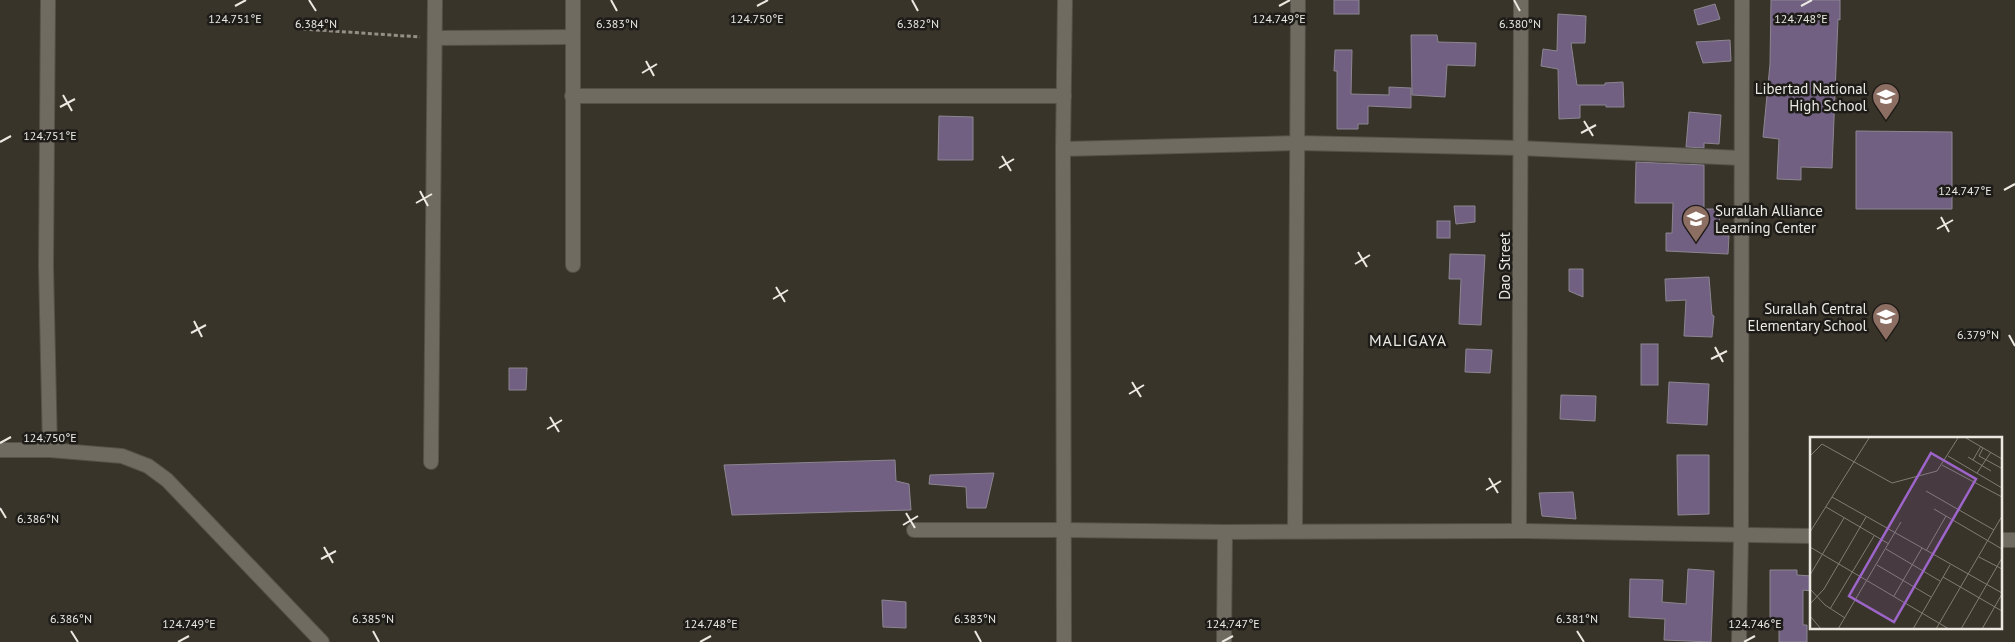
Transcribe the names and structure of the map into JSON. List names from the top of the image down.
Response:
{
  "streets": {
    "street": ["Dao Street"]
  },
  "districts": ["MALIGAYA"],
  "places": {
    "school or university": ["Libertad National High School", "Surallah Alliance Learning Center", "Surallah Central Elementary School"]
  },
  "coordinates": [
    "124.750°E",
    "124.748°E",
    "124.751°E",
    "124.749°E",
    "6.384°N",
    "6.383°N",
    "6.382°N",
    "6.380°N",
    "124.747°E",
    "6.379°N",
    "6.386°N",
    "6.385°N",
    "6.381°N",
    "124.746°E"
  ]
}
